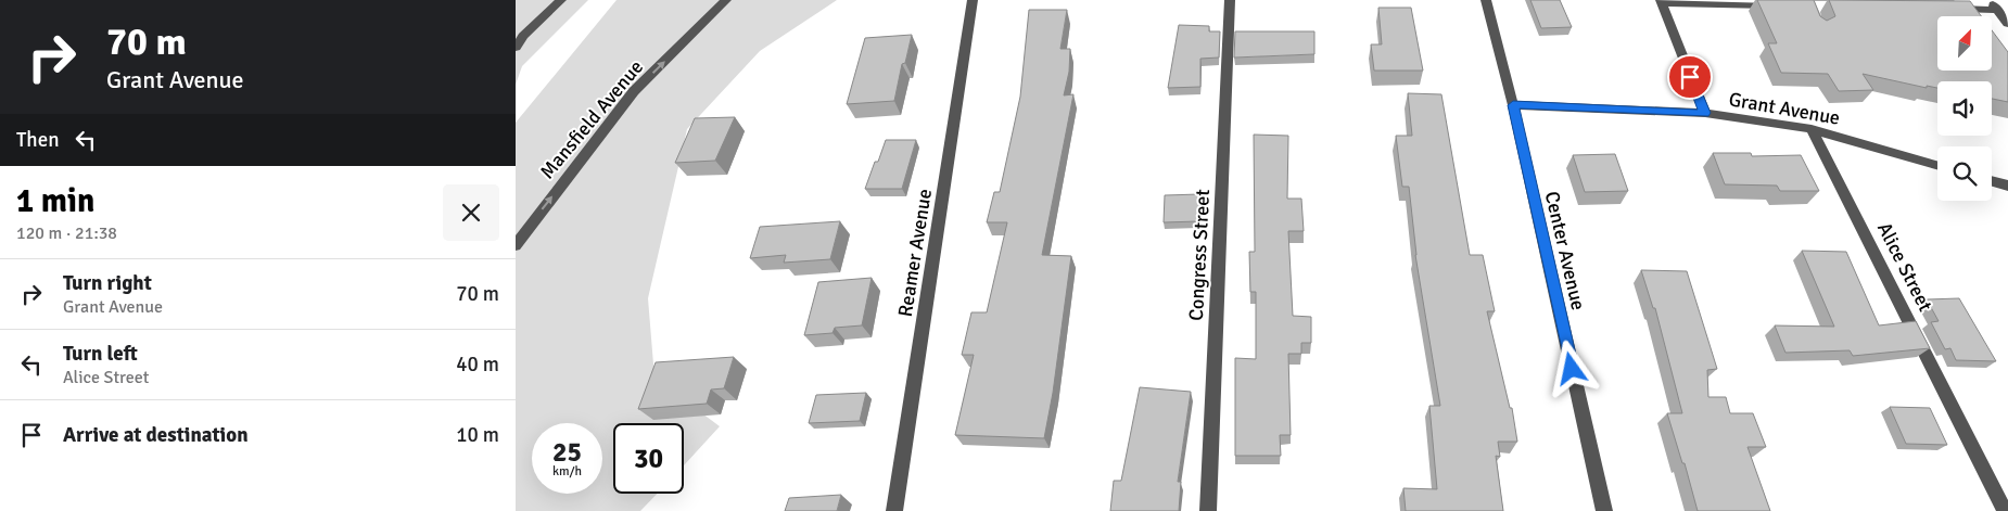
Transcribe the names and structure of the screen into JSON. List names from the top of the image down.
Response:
{
  "streets": {
    "street": [
      "Grant Avenue",
      "Mansfield Avenue",
      "Center Avenue",
      "Reamer Avenue",
      "Congress Street",
      "Alice Street"
    ]
  },
  "crossings": [
    ["Grant Avenue", "Center Avenue"],
    ["Grant Avenue", "Alice Street"]
  ],
  "one_way": ["Mansfield Avenue"],
  "north": "top right",
  "page": {
    "turn": ["70 m", "Grant Avenue"],
    "then": "Then",
    "heading": ["1 min", "120 m · 21:38"],
    "list": [
      {
        "name": "Turn right",
        "note": "Grant Avenue",
        "value": "70 m"
      },
      {
        "name": "Turn left",
        "note": "Alice Street",
        "value": "40 m"
      },
      {
        "name": "Arrive at destination",
        "value": "10 m"
      }
    ],
    "speed": "25 km/h",
    "limit": "30"
  }
}
